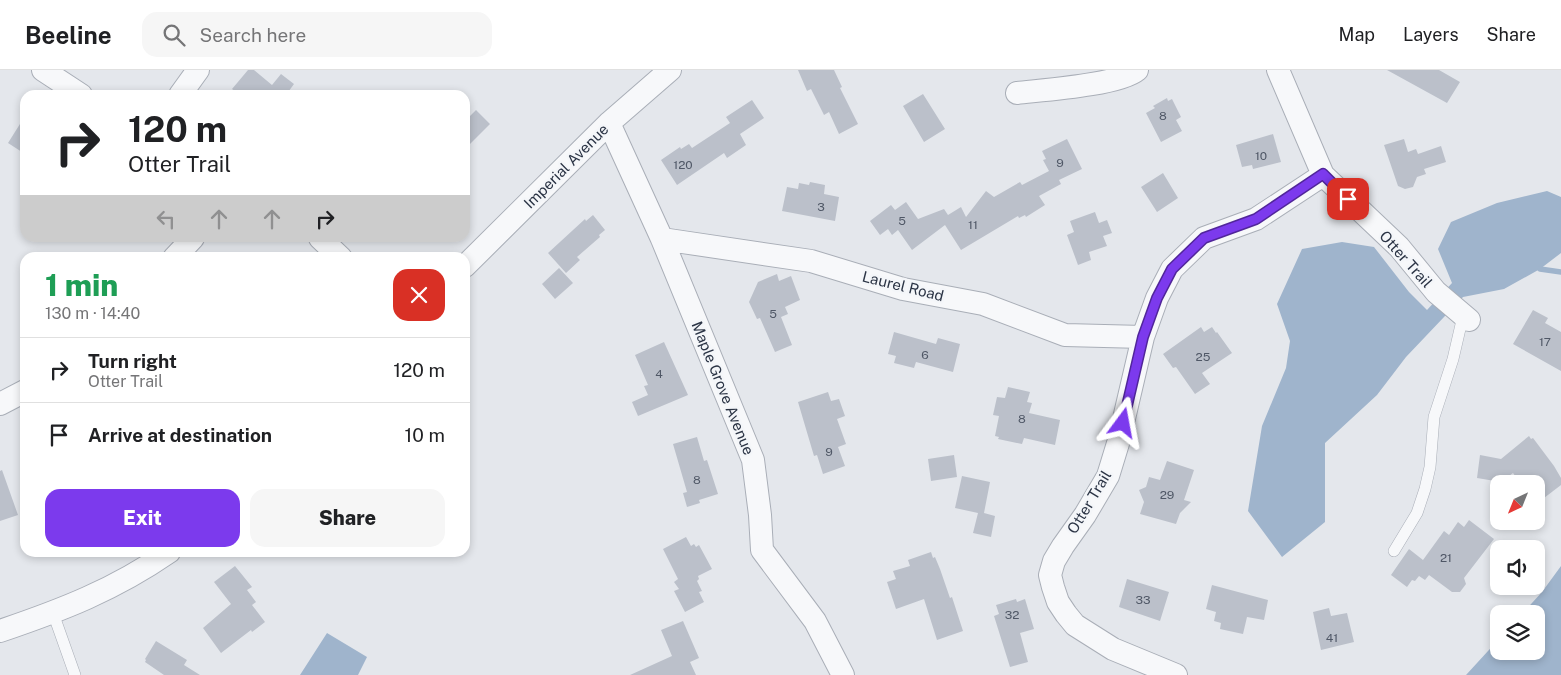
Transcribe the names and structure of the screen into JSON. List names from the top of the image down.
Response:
{
  "streets": {
    "street": [
      "Imperial Avenue",
      "Otter Trail",
      "Laurel Road",
      "Maple Grove Avenue"
    ]
  },
  "crossings": [
    ["Imperial Avenue", "Maple Grove Avenue"],
    ["Otter Trail", "Laurel Road"],
    ["Laurel Road", "Maple Grove Avenue"]
  ],
  "house_numbers": [
    "8",
    "10",
    "9",
    "120",
    "3",
    "5",
    "11",
    "5",
    "17",
    "6",
    "25",
    "4",
    "8",
    "9",
    "8",
    "29",
    "21",
    "33",
    "32",
    "41"
  ],
  "north": "bottom left",
  "page": {
    "header": "Beeline",
    "search": "Search here",
    "nav": ["Map", "Layers", "Share"],
    "turn": ["120 m", "Otter Trail"],
    "heading": ["1 min", "130 m · 14:40"],
    "list": [
      {
        "name": "Turn right",
        "note": "Otter Trail",
        "value": "120 m"
      },
      {
        "name": "Arrive at destination",
        "value": "10 m"
      }
    ],
    "buttons": ["Exit", "Share"]
  }
}
